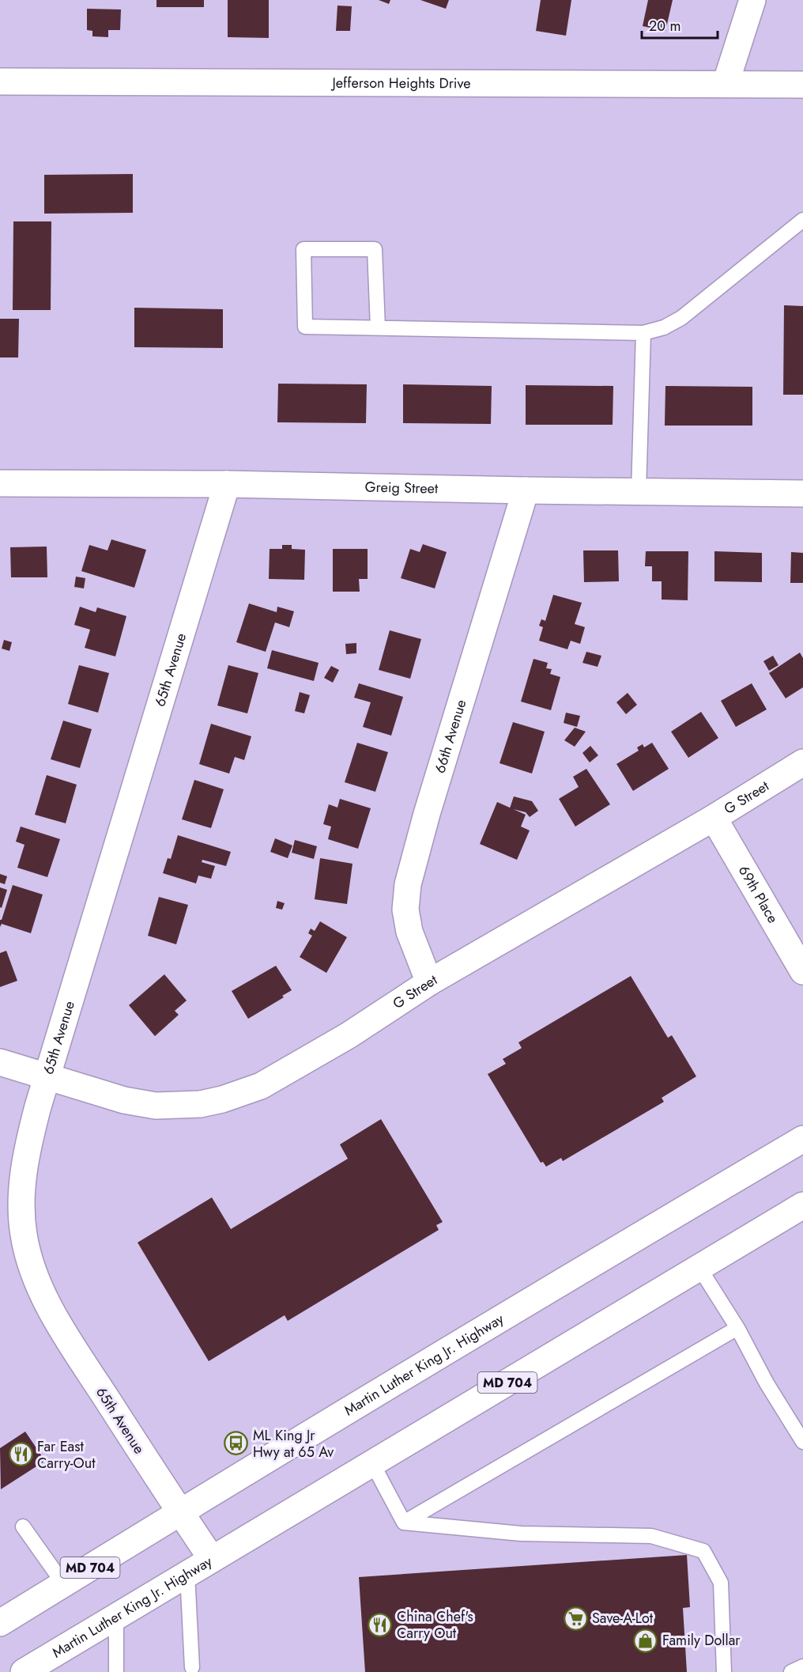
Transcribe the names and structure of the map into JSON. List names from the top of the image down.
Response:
{
  "streets": {
    "street": [
      "Jefferson Heights Drive",
      "Greig Street",
      "65th Avenue",
      "66th Avenue",
      "G Street",
      "69th Place",
      "Martin Luther King Jr. Highway",
      "MD 704"
    ]
  },
  "crossings": [
    ["Greig Street", "65th Avenue"],
    ["Greig Street", "66th Avenue"],
    ["65th Avenue", "G Street"],
    ["65th Avenue", "Martin Luther King Jr. Highway"],
    ["66th Avenue", "G Street"],
    ["G Street", "69th Place"]
  ],
  "places": {
    "bus stop": ["ML King Jr Hwy at 65 Av"],
    "restaurant": ["Far East Carry-Out", "China Chef's Carry Out"],
    "supermarket": ["Save-A-Lot"],
    "shop": ["Family Dollar"]
  },
  "scale_bar": "20 m"
}
